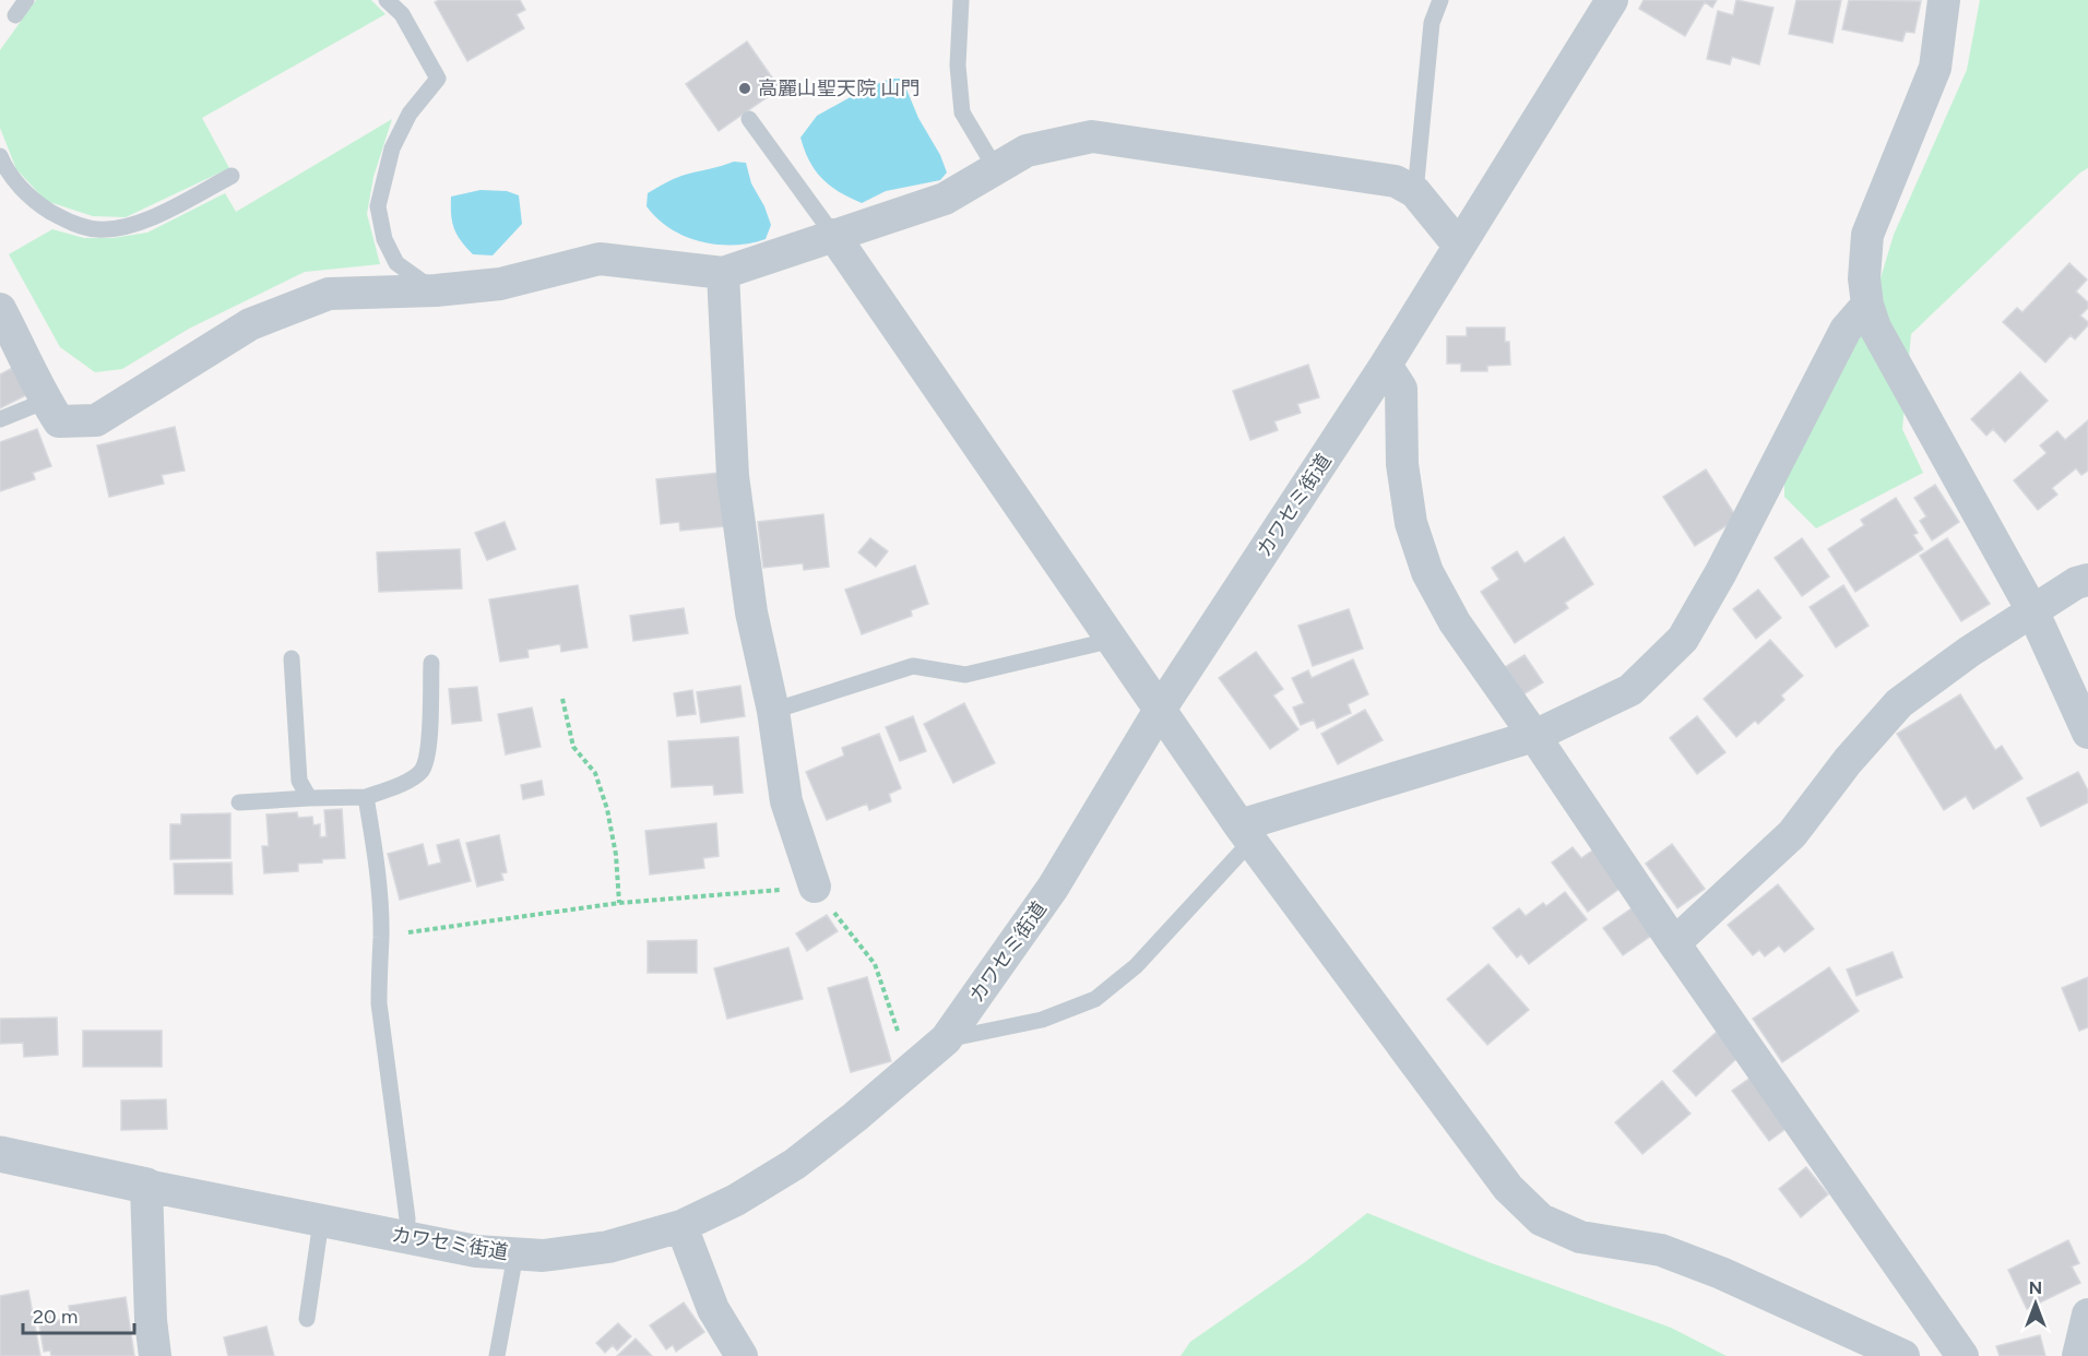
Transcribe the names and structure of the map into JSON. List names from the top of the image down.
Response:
{
  "streets": {
    "street": ["カワセミ街道"]
  },
  "places": ["高麗山聖天院 山門"],
  "scale_bar": "20 m",
  "north": "top"
}
